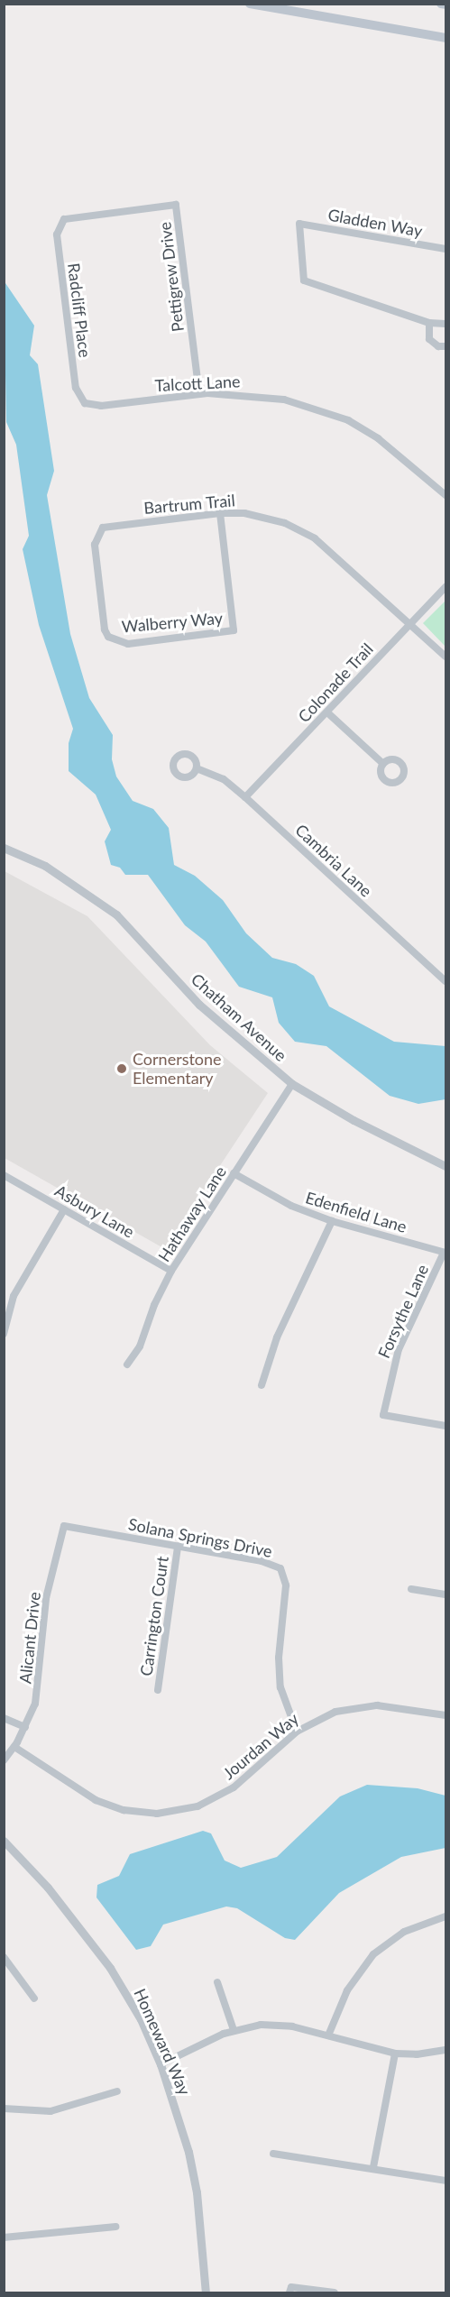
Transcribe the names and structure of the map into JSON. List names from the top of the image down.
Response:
{
  "streets": {
    "street": [
      "Gladden Way",
      "Pettigrew Drive",
      "Radcliff Place",
      "Talcott Lane",
      "Bartrum Trail",
      "Walberry Way",
      "Colonade Trail",
      "Cambria Lane",
      "Chatham Avenue",
      "Asbury Lane",
      "Edenfield Lane",
      "Hathaway Lane",
      "Forsythe Lane",
      "Solana Springs Drive",
      "Carrington Court",
      "Alicant Drive",
      "Jourdan Way",
      "Homeward Way"
    ]
  },
  "crossings": [
    ["Pettigrew Drive", "Radcliff Place"],
    ["Pettigrew Drive", "Talcott Lane"],
    ["Radcliff Place", "Talcott Lane"],
    ["Bartrum Trail", "Walberry Way"],
    ["Bartrum Trail", "Colonade Trail"],
    ["Colonade Trail", "Cambria Lane"],
    ["Chatham Avenue", "Hathaway Lane"],
    ["Asbury Lane", "Hathaway Lane"],
    ["Edenfield Lane", "Hathaway Lane"],
    ["Edenfield Lane", "Forsythe Lane"],
    ["Solana Springs Drive", "Carrington Court"],
    ["Solana Springs Drive", "Alicant Drive"],
    ["Solana Springs Drive", "Jourdan Way"],
    ["Alicant Drive", "Jourdan Way"]
  ],
  "places": ["Cornerstone Elementary"]
}
